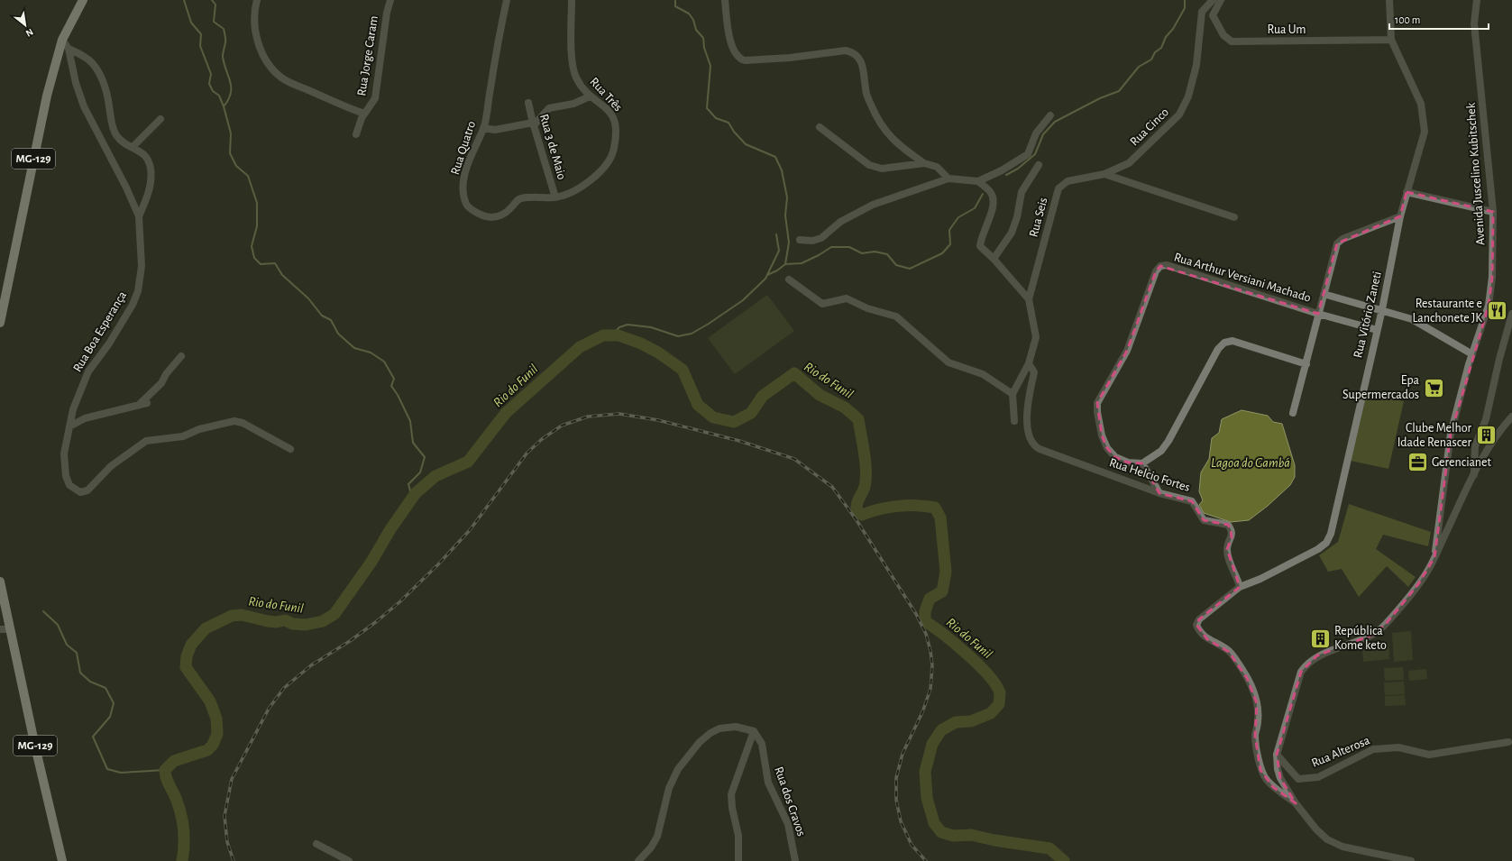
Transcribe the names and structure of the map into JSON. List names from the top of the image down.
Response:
{
  "streets": {
    "main road": ["MG-129"],
    "street": [
      "Rua Um",
      "Rua Jorge Caram",
      "Rua Três",
      "Rua Cinco",
      "Rua 3 de Maio",
      "Rua Quatro",
      "Avenida Juscelino Kubitschek",
      "Rua Seis",
      "Rua Arthur Versiani Machado",
      "Rua Vitório Zaneti",
      "Rua Boa Esperança",
      "Rua Helcio Fortes",
      "Rua Alterosa",
      "Rua dos Cravos"
    ]
  },
  "crossings": [
    ["Rua Um", "Rua Vitório Zaneti"],
    ["Rua Três", "Rua 3 de Maio"],
    ["Rua Três", "Rua Quatro"],
    ["Rua Cinco", "Rua Seis"],
    ["Rua 3 de Maio", "Rua Quatro"],
    ["MG-129", "Rua Boa Esperança"],
    ["Rua Arthur Versiani Machado", "Rua Vitório Zaneti"],
    ["Rua Vitório Zaneti", "Rua Helcio Fortes"]
  ],
  "water": ["Rio do Funil", "Lagoa do Gambá"],
  "places": {
    "restaurant": ["Restaurante e Lanchonete JK"],
    "supermarket": ["Epa Supermercados"],
    "building": ["Clube Melhor Idade Renascer", "República Kome keto"],
    "office": ["Gerencianet"]
  },
  "scale_bar": "100 m",
  "north": "bottom right"
}
